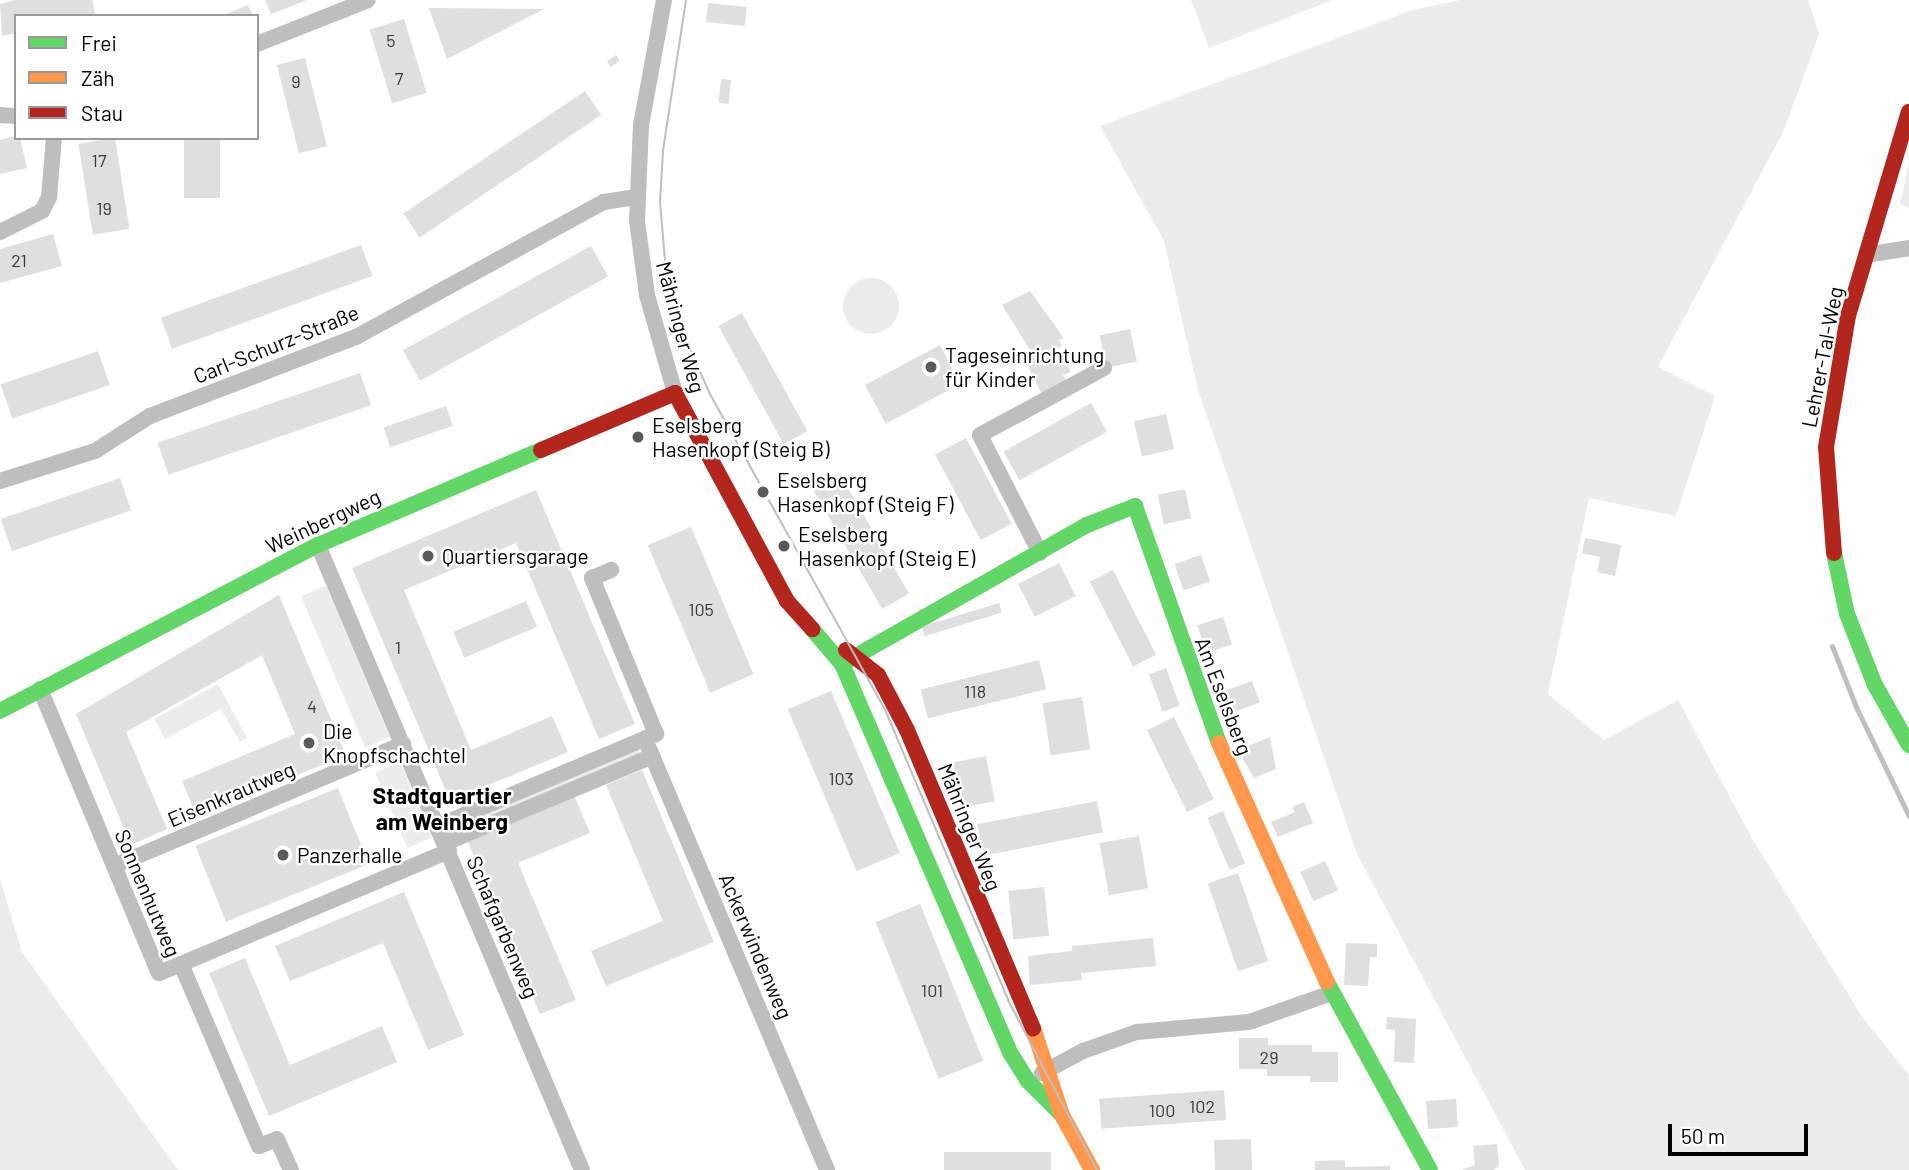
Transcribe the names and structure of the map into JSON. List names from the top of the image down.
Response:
{
  "streets": {
    "street": [
      "Mähringer Weg",
      "Carl-Schurz-Straße",
      "Lehrer-Tal-Weg",
      "Weinbergweg",
      "Am Eselsberg",
      "Eisenkrautweg",
      "Sonnenhutweg",
      "Schafgarbenweg",
      "Ackerwindenweg"
    ]
  },
  "crossings": [
    ["Mähringer Weg", "Carl-Schurz-Straße"],
    ["Mähringer Weg", "Weinbergweg"],
    ["Mähringer Weg", "Am Eselsberg"],
    ["Weinbergweg", "Sonnenhutweg"],
    ["Weinbergweg", "Schafgarbenweg"],
    ["Eisenkrautweg", "Sonnenhutweg"],
    ["Eisenkrautweg", "Schafgarbenweg"]
  ],
  "districts": ["Stadtquartier am Weinberg"],
  "places": [
    "Tageseinrichtung für Kinder",
    "Eselsberg Hasenkopf (Steig B)",
    "Eselsberg Hasenkopf (Steig F)",
    "Eselsberg Hasenkopf (Steig E)",
    "Quartiersgarage",
    "Die Knopfschachtel",
    "Panzerhalle"
  ],
  "house_numbers": [
    "5",
    "7",
    "9",
    "17",
    "19",
    "21",
    "105",
    "1",
    "118",
    "4",
    "103",
    "101",
    "29",
    "102",
    "100"
  ],
  "legend": ["Frei", "Zäh", "Stau"],
  "scale_bar": "50 m"
}
